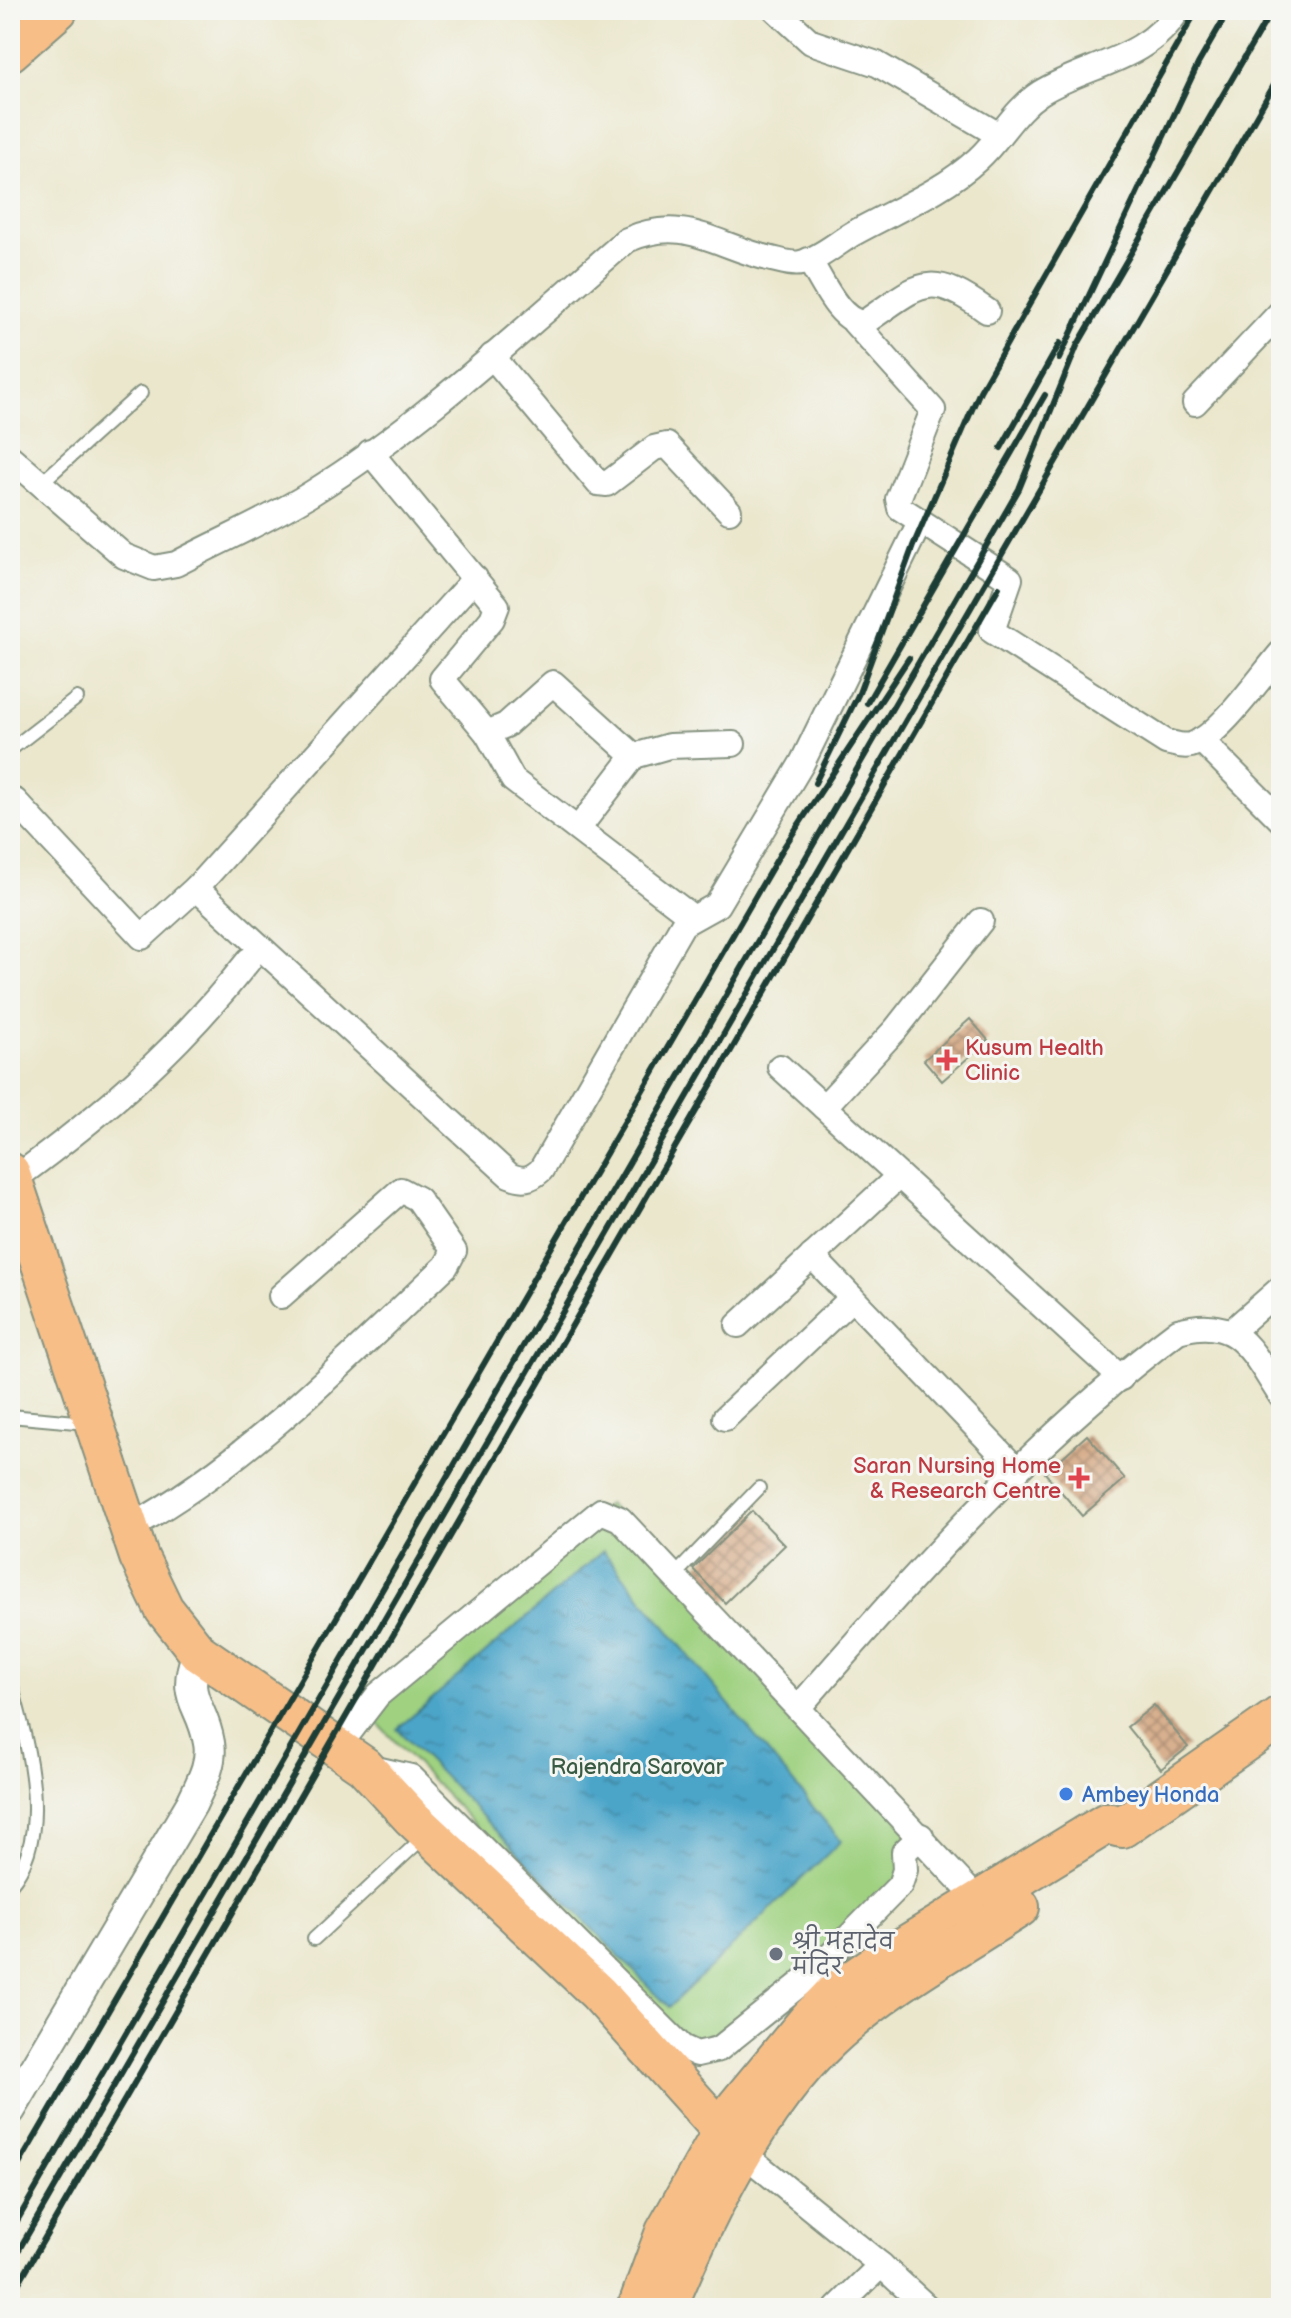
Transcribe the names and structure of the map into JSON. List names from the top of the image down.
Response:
{
  "parks": ["Rajendra Sarovar"],
  "places": {
    "health": ["Kusum Health Clinic", "Saran Nursing Home & Research Centre"],
    "other": ["Ambey Honda", "श्री महादेव मंदिर"]
  }
}
